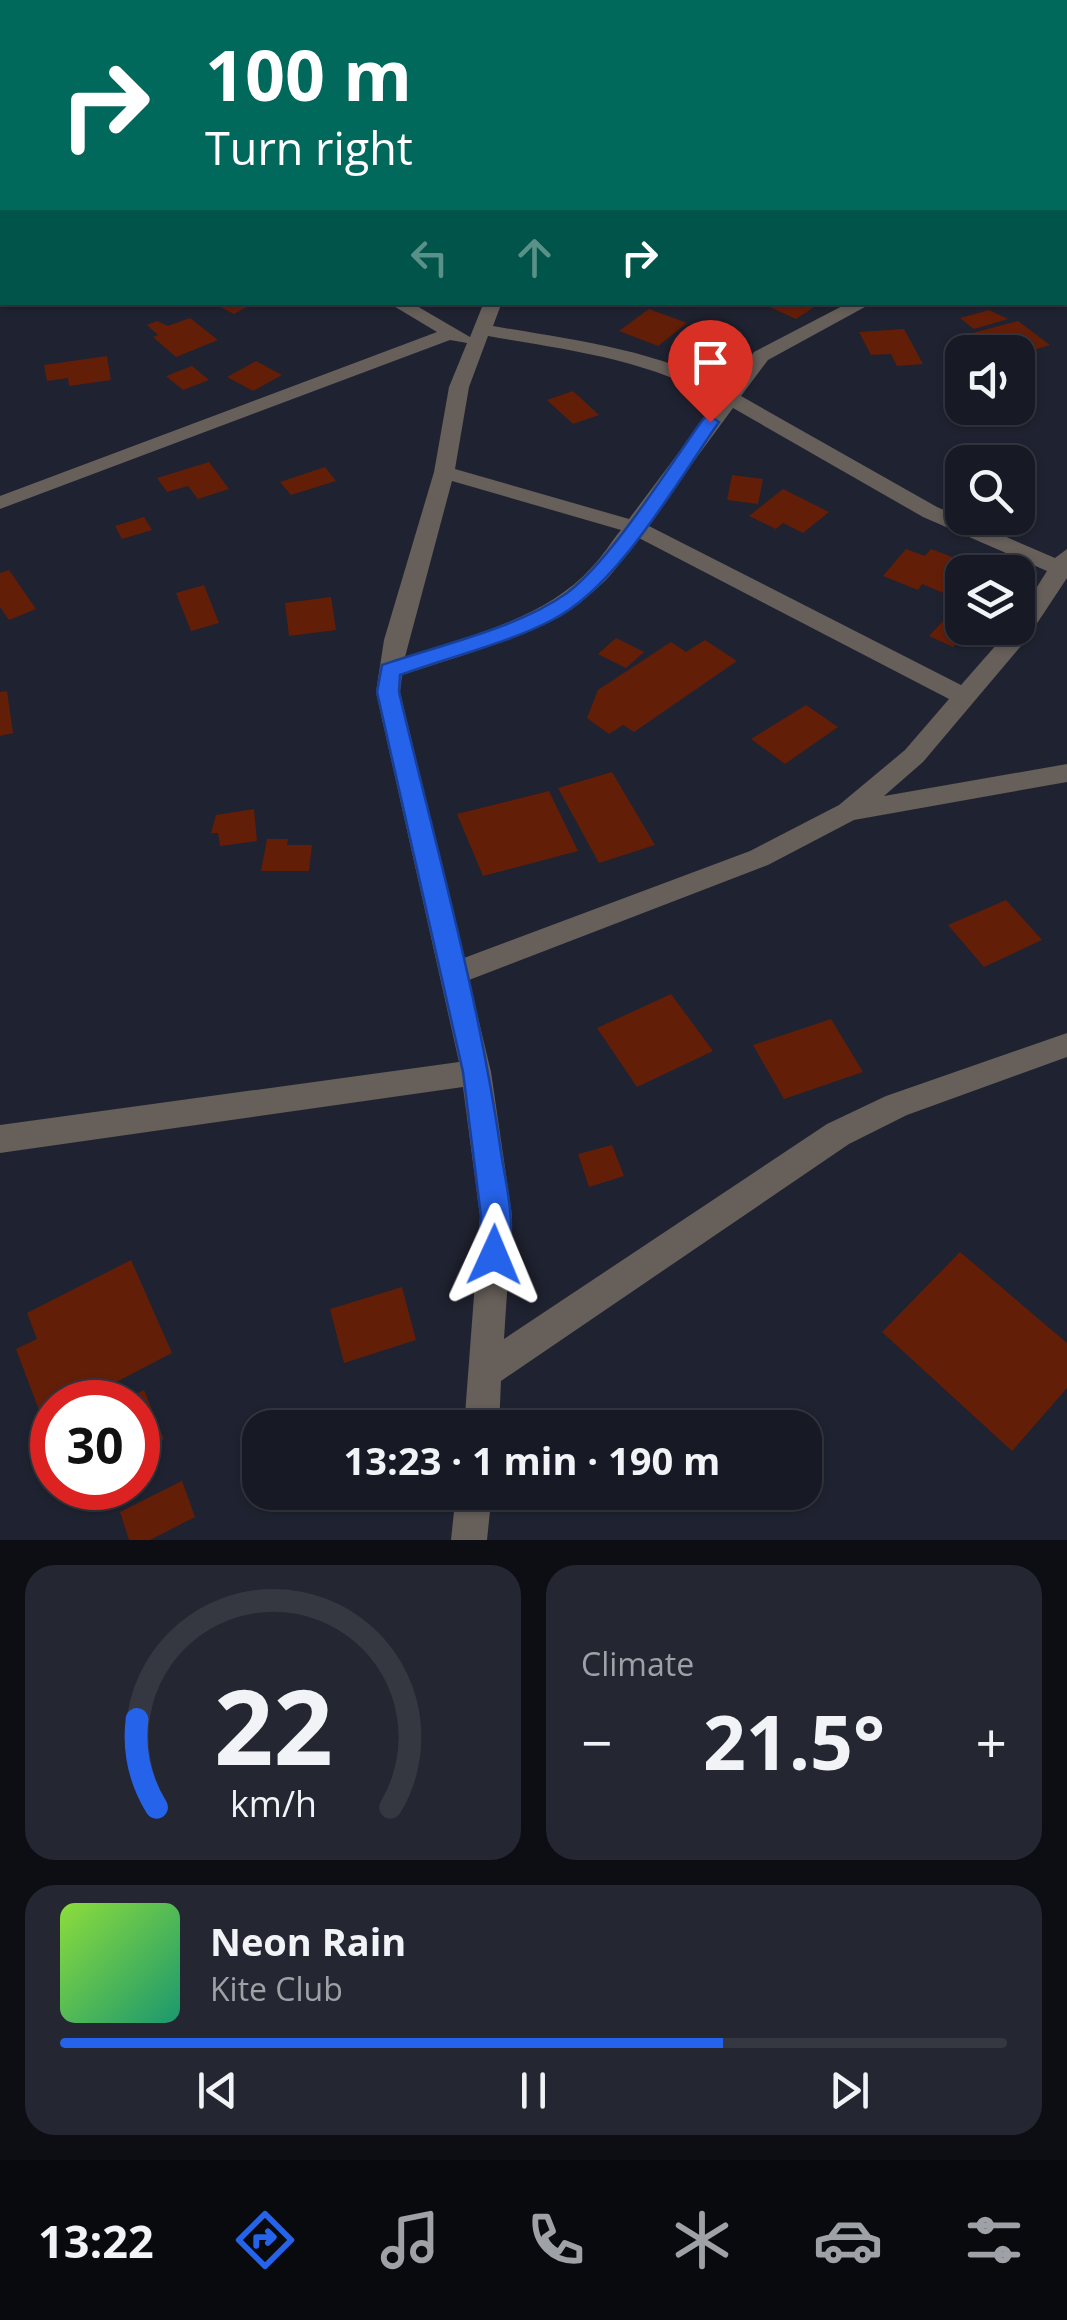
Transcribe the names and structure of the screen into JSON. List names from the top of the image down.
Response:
{
  "page": {
    "turn": ["100 m", "Turn right"],
    "limit": "30",
    "trip": "13:23 · 1 min · 190 m",
    "tile": "Climate",
    "heat": ["−", "21.5°", "+"],
    "song": ["Neon Rain", "Kite Club"],
    "tabs": "13:22",
    "gauge": ["22", "km/h"]
  }
}
